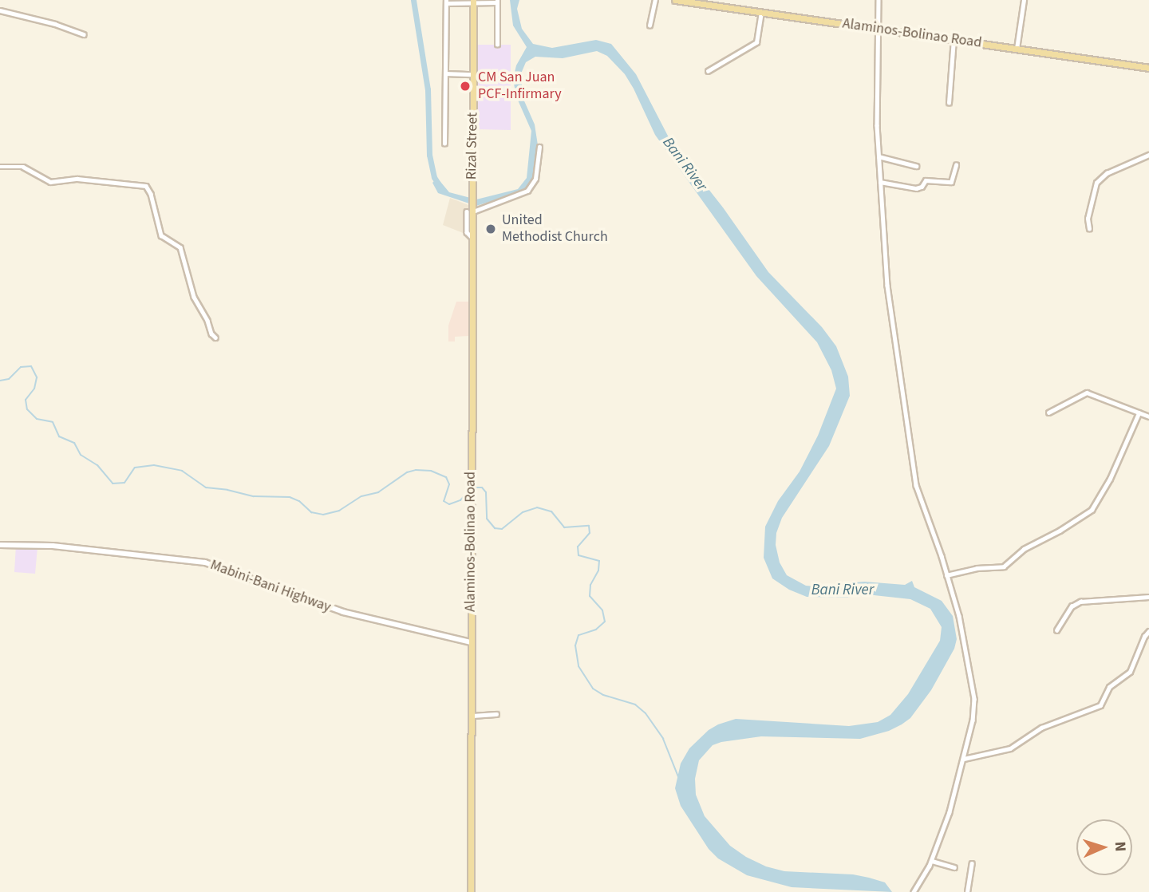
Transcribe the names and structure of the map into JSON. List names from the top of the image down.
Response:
{
  "streets": {
    "main road": ["Alaminos-Bolinao Road", "Rizal Street", "Mabini-Bani Highway"]
  },
  "crossings": [
    ["Alaminos-Bolinao Road", "Rizal Street"],
    ["Alaminos-Bolinao Road", "Mabini-Bani Highway"]
  ],
  "water": ["Bani River"],
  "places": ["CM San Juan PCF-Infirmary", "United Methodist Church"],
  "north": "right"
}
